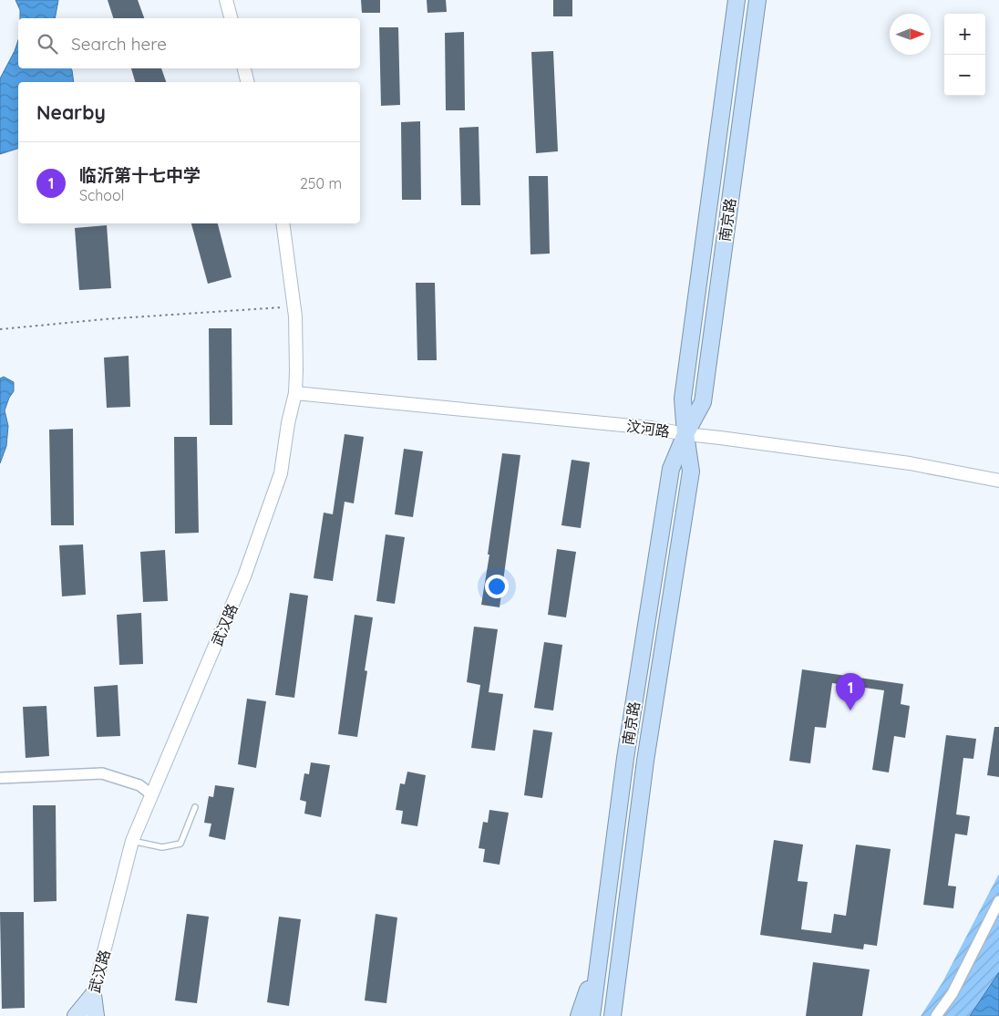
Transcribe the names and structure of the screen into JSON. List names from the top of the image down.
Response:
{
  "streets": {
    "highway": ["南京路"],
    "street": ["汶河路", "武汉路"]
  },
  "crossings": [
    ["南京路", "汶河路"],
    ["汶河路", "武汉路"]
  ],
  "north": "right",
  "page": {
    "map_buttons": ["+", "−"],
    "search": "Search here",
    "heading": "Nearby",
    "list": [
      {
        "mark": "1",
        "name": "临沂第十七中学",
        "note": "School",
        "value": "250 m"
      }
    ],
    "pins": "1"
  }
}
